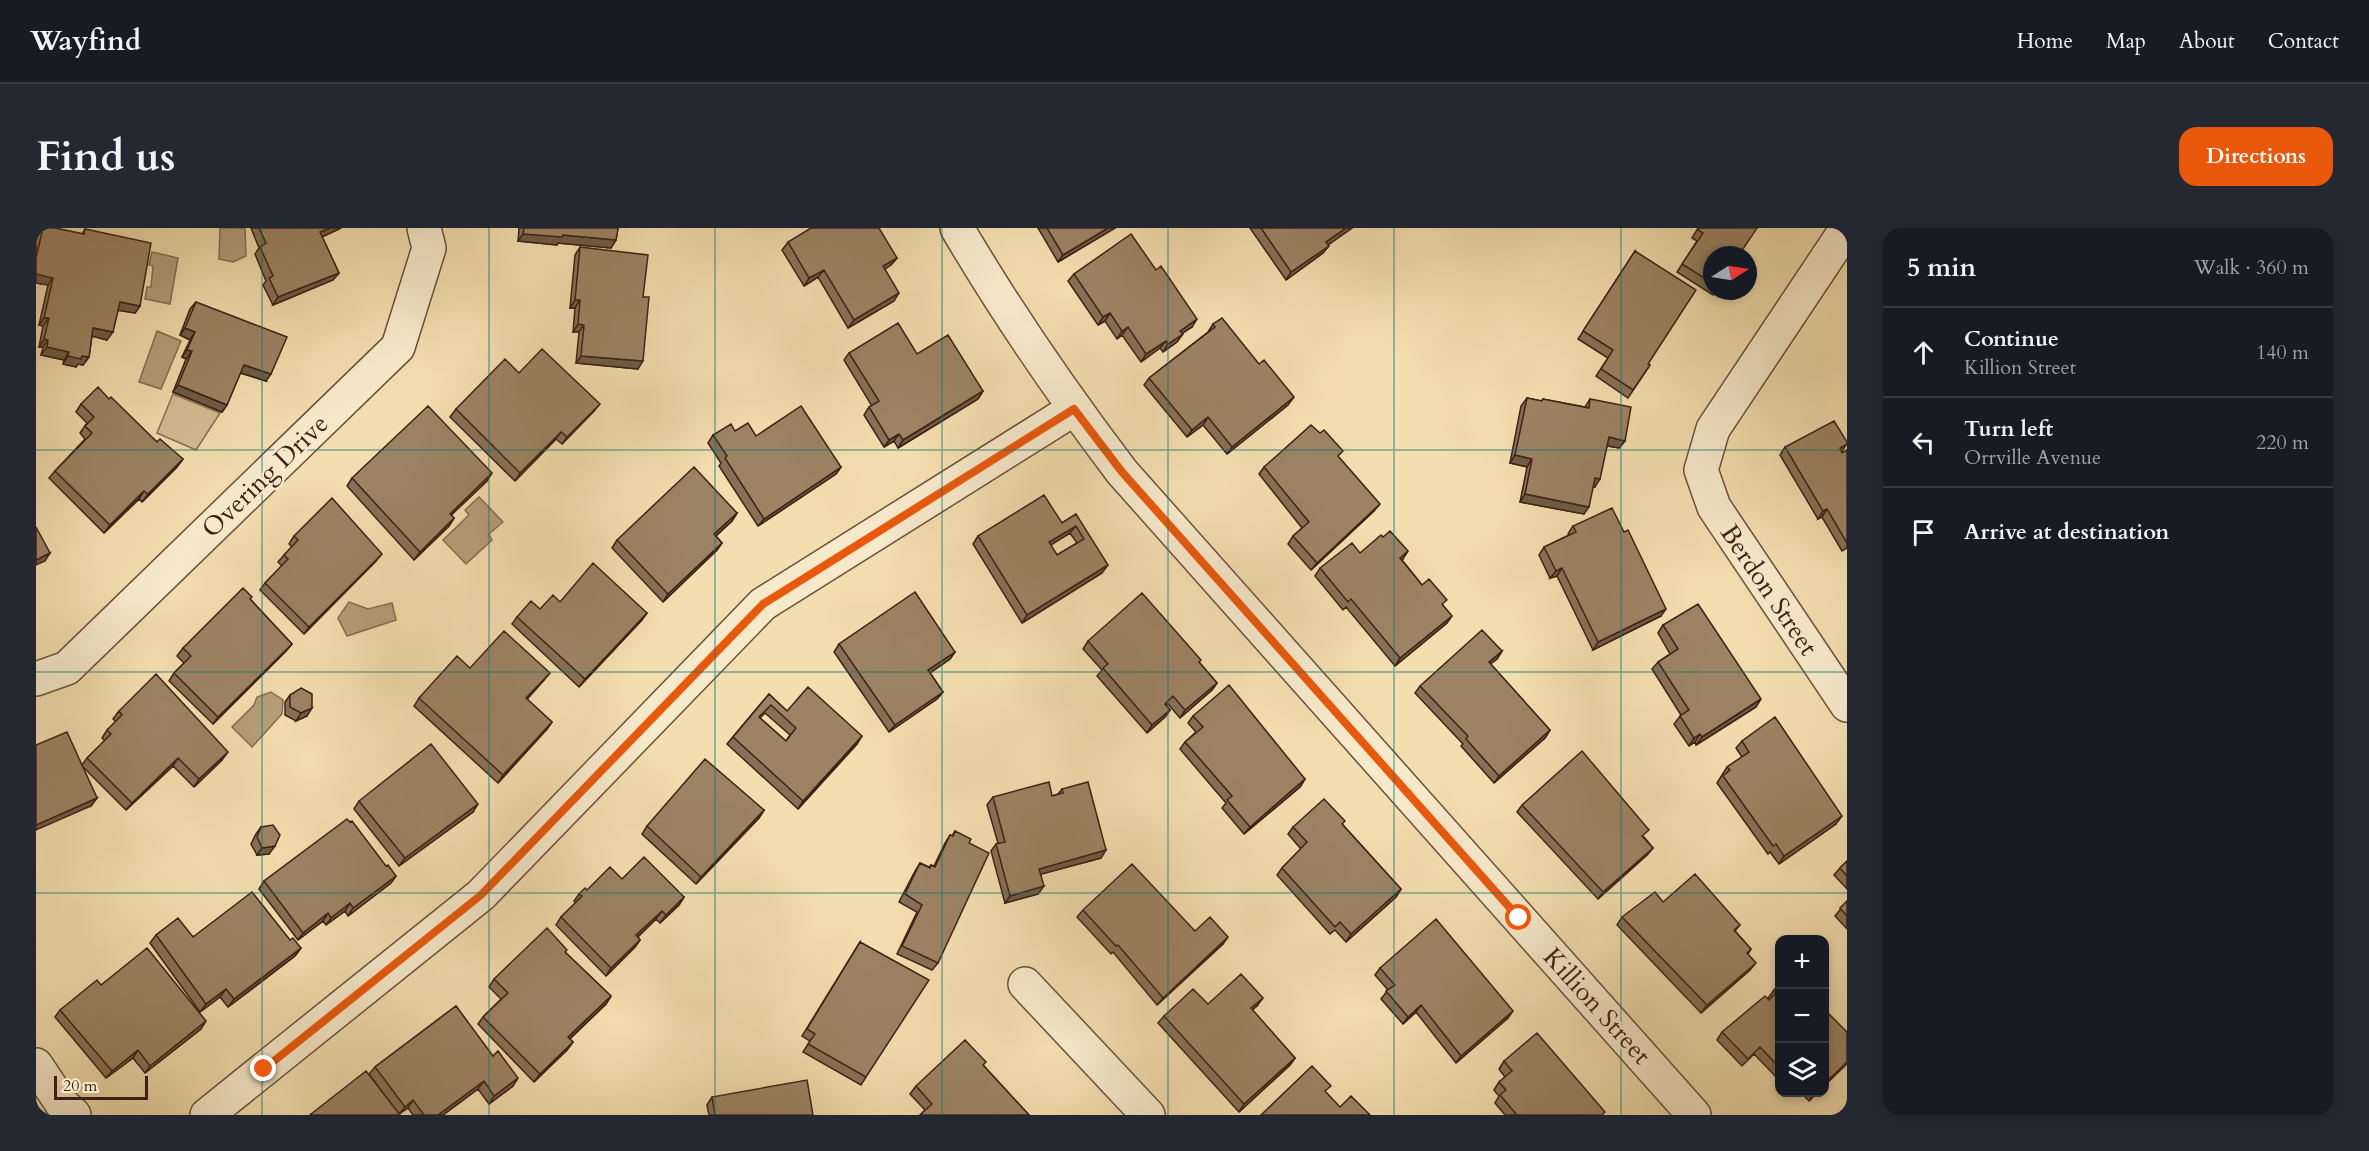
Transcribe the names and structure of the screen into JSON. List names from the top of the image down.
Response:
{
  "streets": {
    "street": ["Overing Drive", "Berdon Street", "Killion Street"]
  },
  "scale_bar": "20 m",
  "north": "right",
  "page": {
    "header": "Wayfind",
    "nav": [
      "Home",
      "Map",
      "About",
      "Contact"
    ],
    "buttons": "Directions",
    "title": "Find us",
    "heading": ["5 min", "Walk · 360 m"],
    "list": [
      ["Continue", "Killion Street", "140 m"],
      ["Turn left", "Orrville Avenue", "220 m"],
      "Arrive at destination"
    ],
    "map_buttons": ["+", "−"],
    "scale": "20 m"
  }
}
